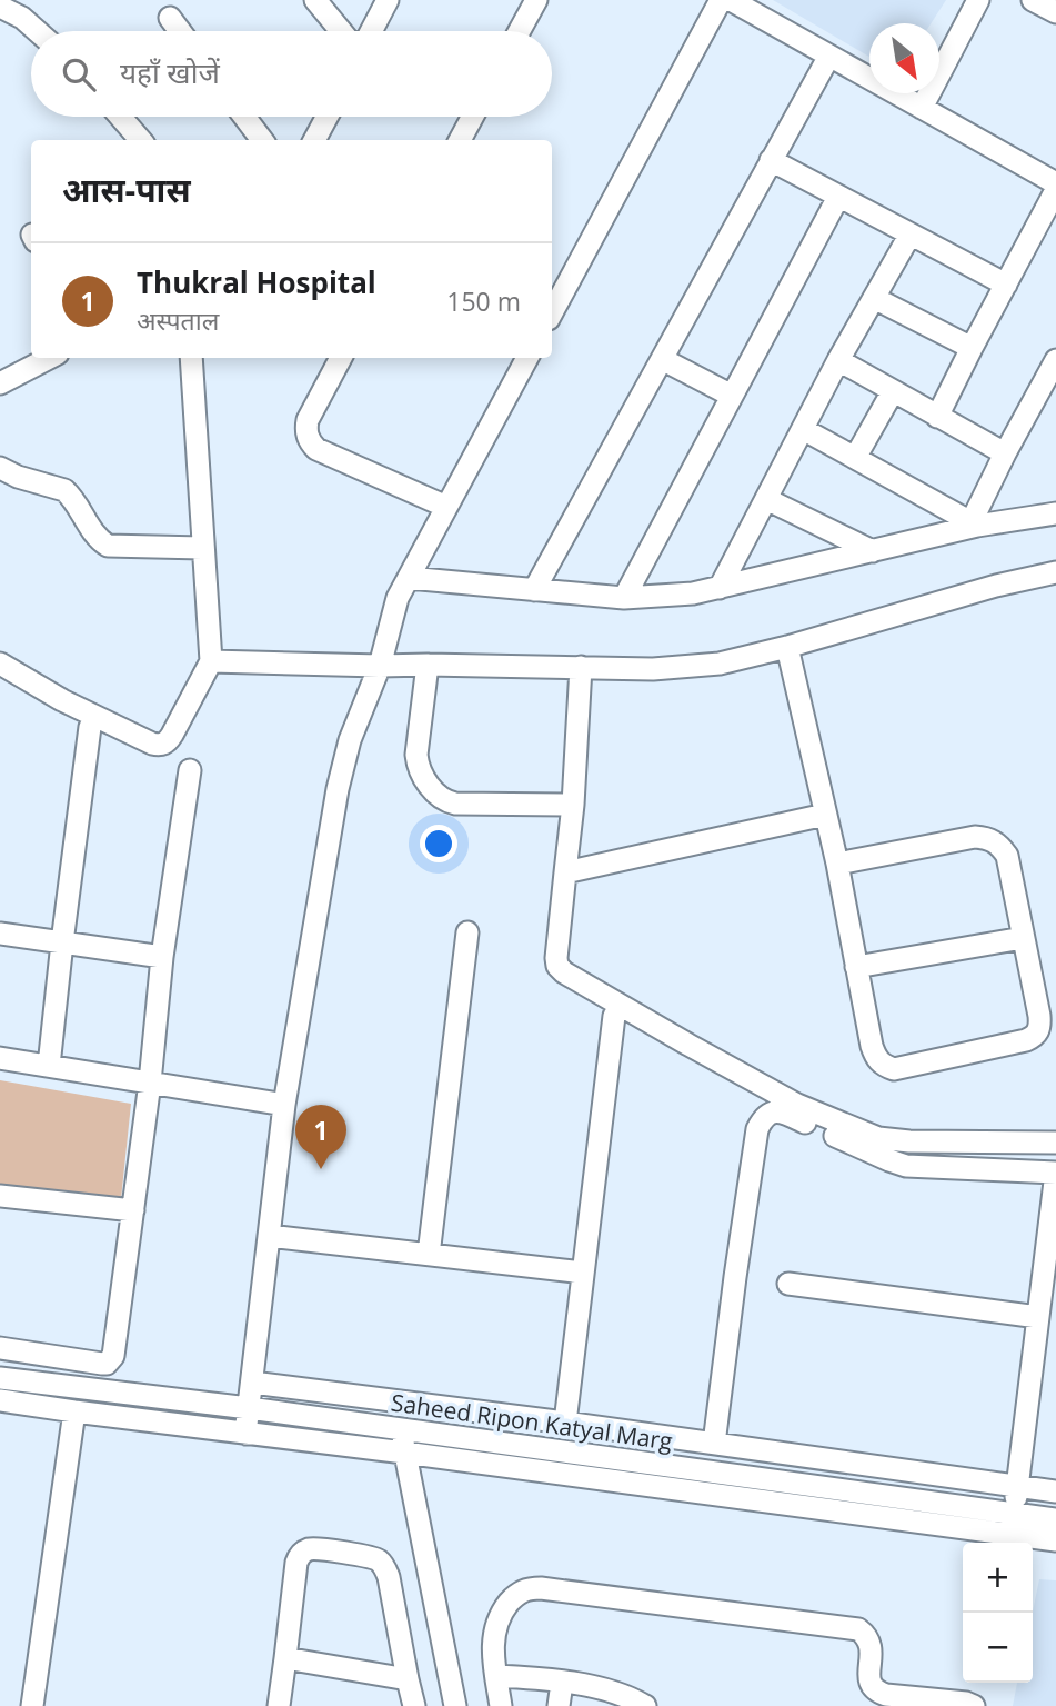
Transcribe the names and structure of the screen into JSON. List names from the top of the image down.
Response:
{
  "streets": {
    "street": ["Saheed Ripon Katyal Marg"]
  },
  "north": "bottom right",
  "page": {
    "search": "यहाँ खोजें",
    "heading": "आस-पास",
    "list": [
      {
        "mark": "1",
        "name": "Thukral Hospital",
        "note": "अस्पताल",
        "value": "150 m"
      }
    ],
    "pins": "1",
    "map_buttons": ["+", "−"]
  }
}
